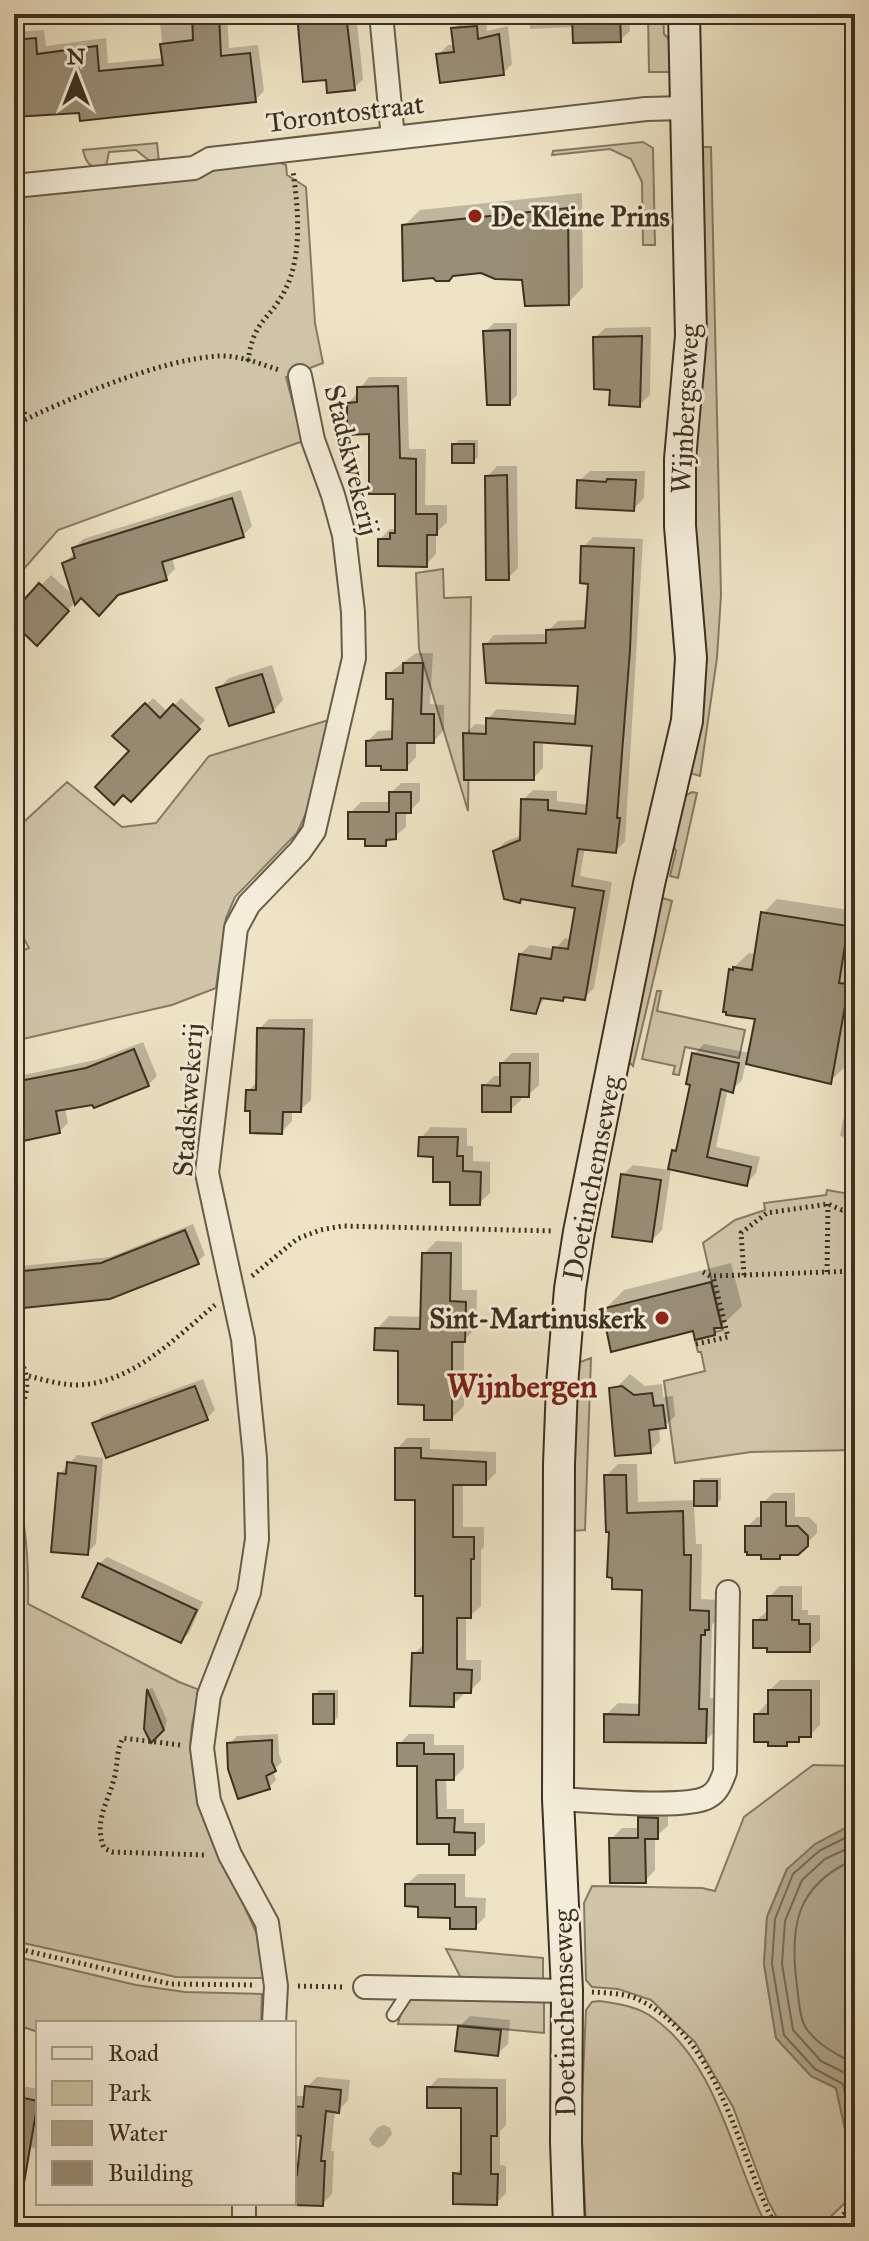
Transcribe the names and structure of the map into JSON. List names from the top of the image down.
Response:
{
  "streets": {
    "street": [
      "Torontostraat",
      "Wijnbergseweg",
      "Stadskwekerij",
      "Doetinchemseweg"
    ]
  },
  "crossings": [
    ["Torontostraat", "Wijnbergseweg"],
    ["Wijnbergseweg", "Doetinchemseweg"]
  ],
  "districts": ["Wijnbergen"],
  "places": ["De Kleine Prins", "Sint-Martinuskerk"],
  "legend": [
    "Road",
    "Park",
    "Water",
    "Building"
  ],
  "north": "top"
}
